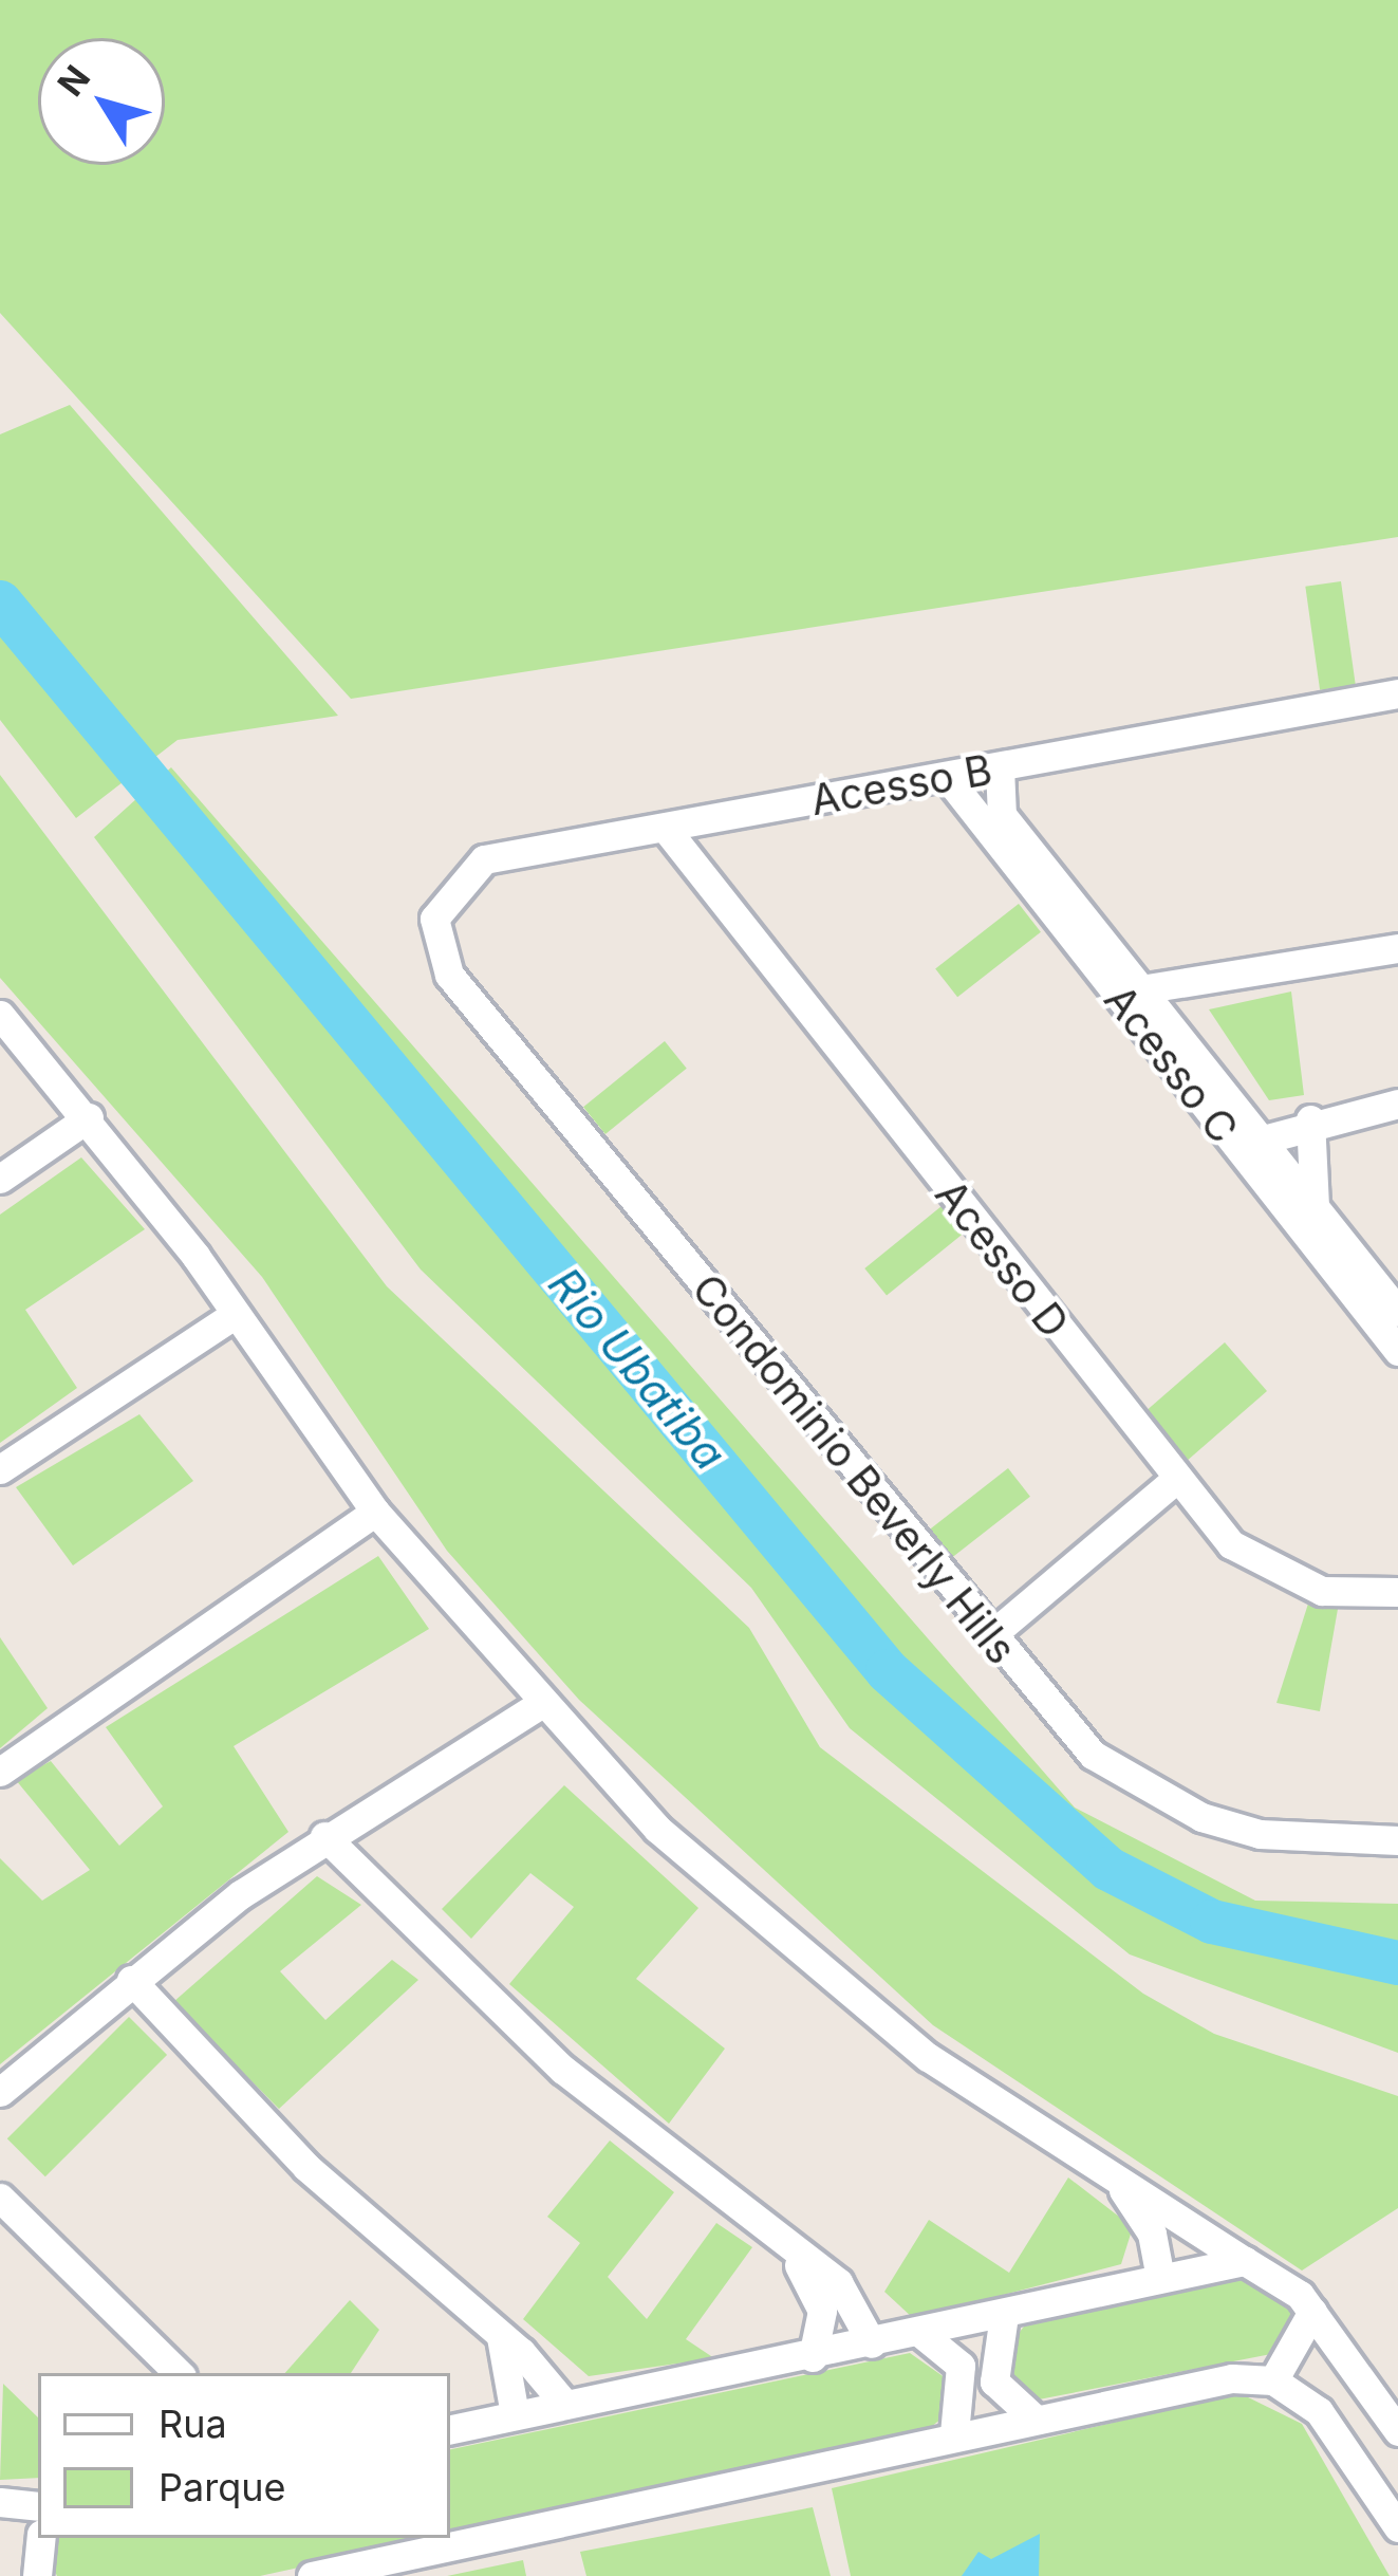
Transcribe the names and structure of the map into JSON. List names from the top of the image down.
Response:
{
  "streets": {
    "street": [
      "Acesso B",
      "Acesso C",
      "Acesso D",
      "Condominio Beverly Hills"
    ]
  },
  "crossings": [
    ["Acesso B", "Acesso C"],
    ["Acesso B", "Acesso D"],
    ["Acesso B", "Condominio Beverly Hills"]
  ],
  "water": ["Rio Ubatiba"],
  "legend": ["Rua", "Parque"],
  "north": "top left"
}
